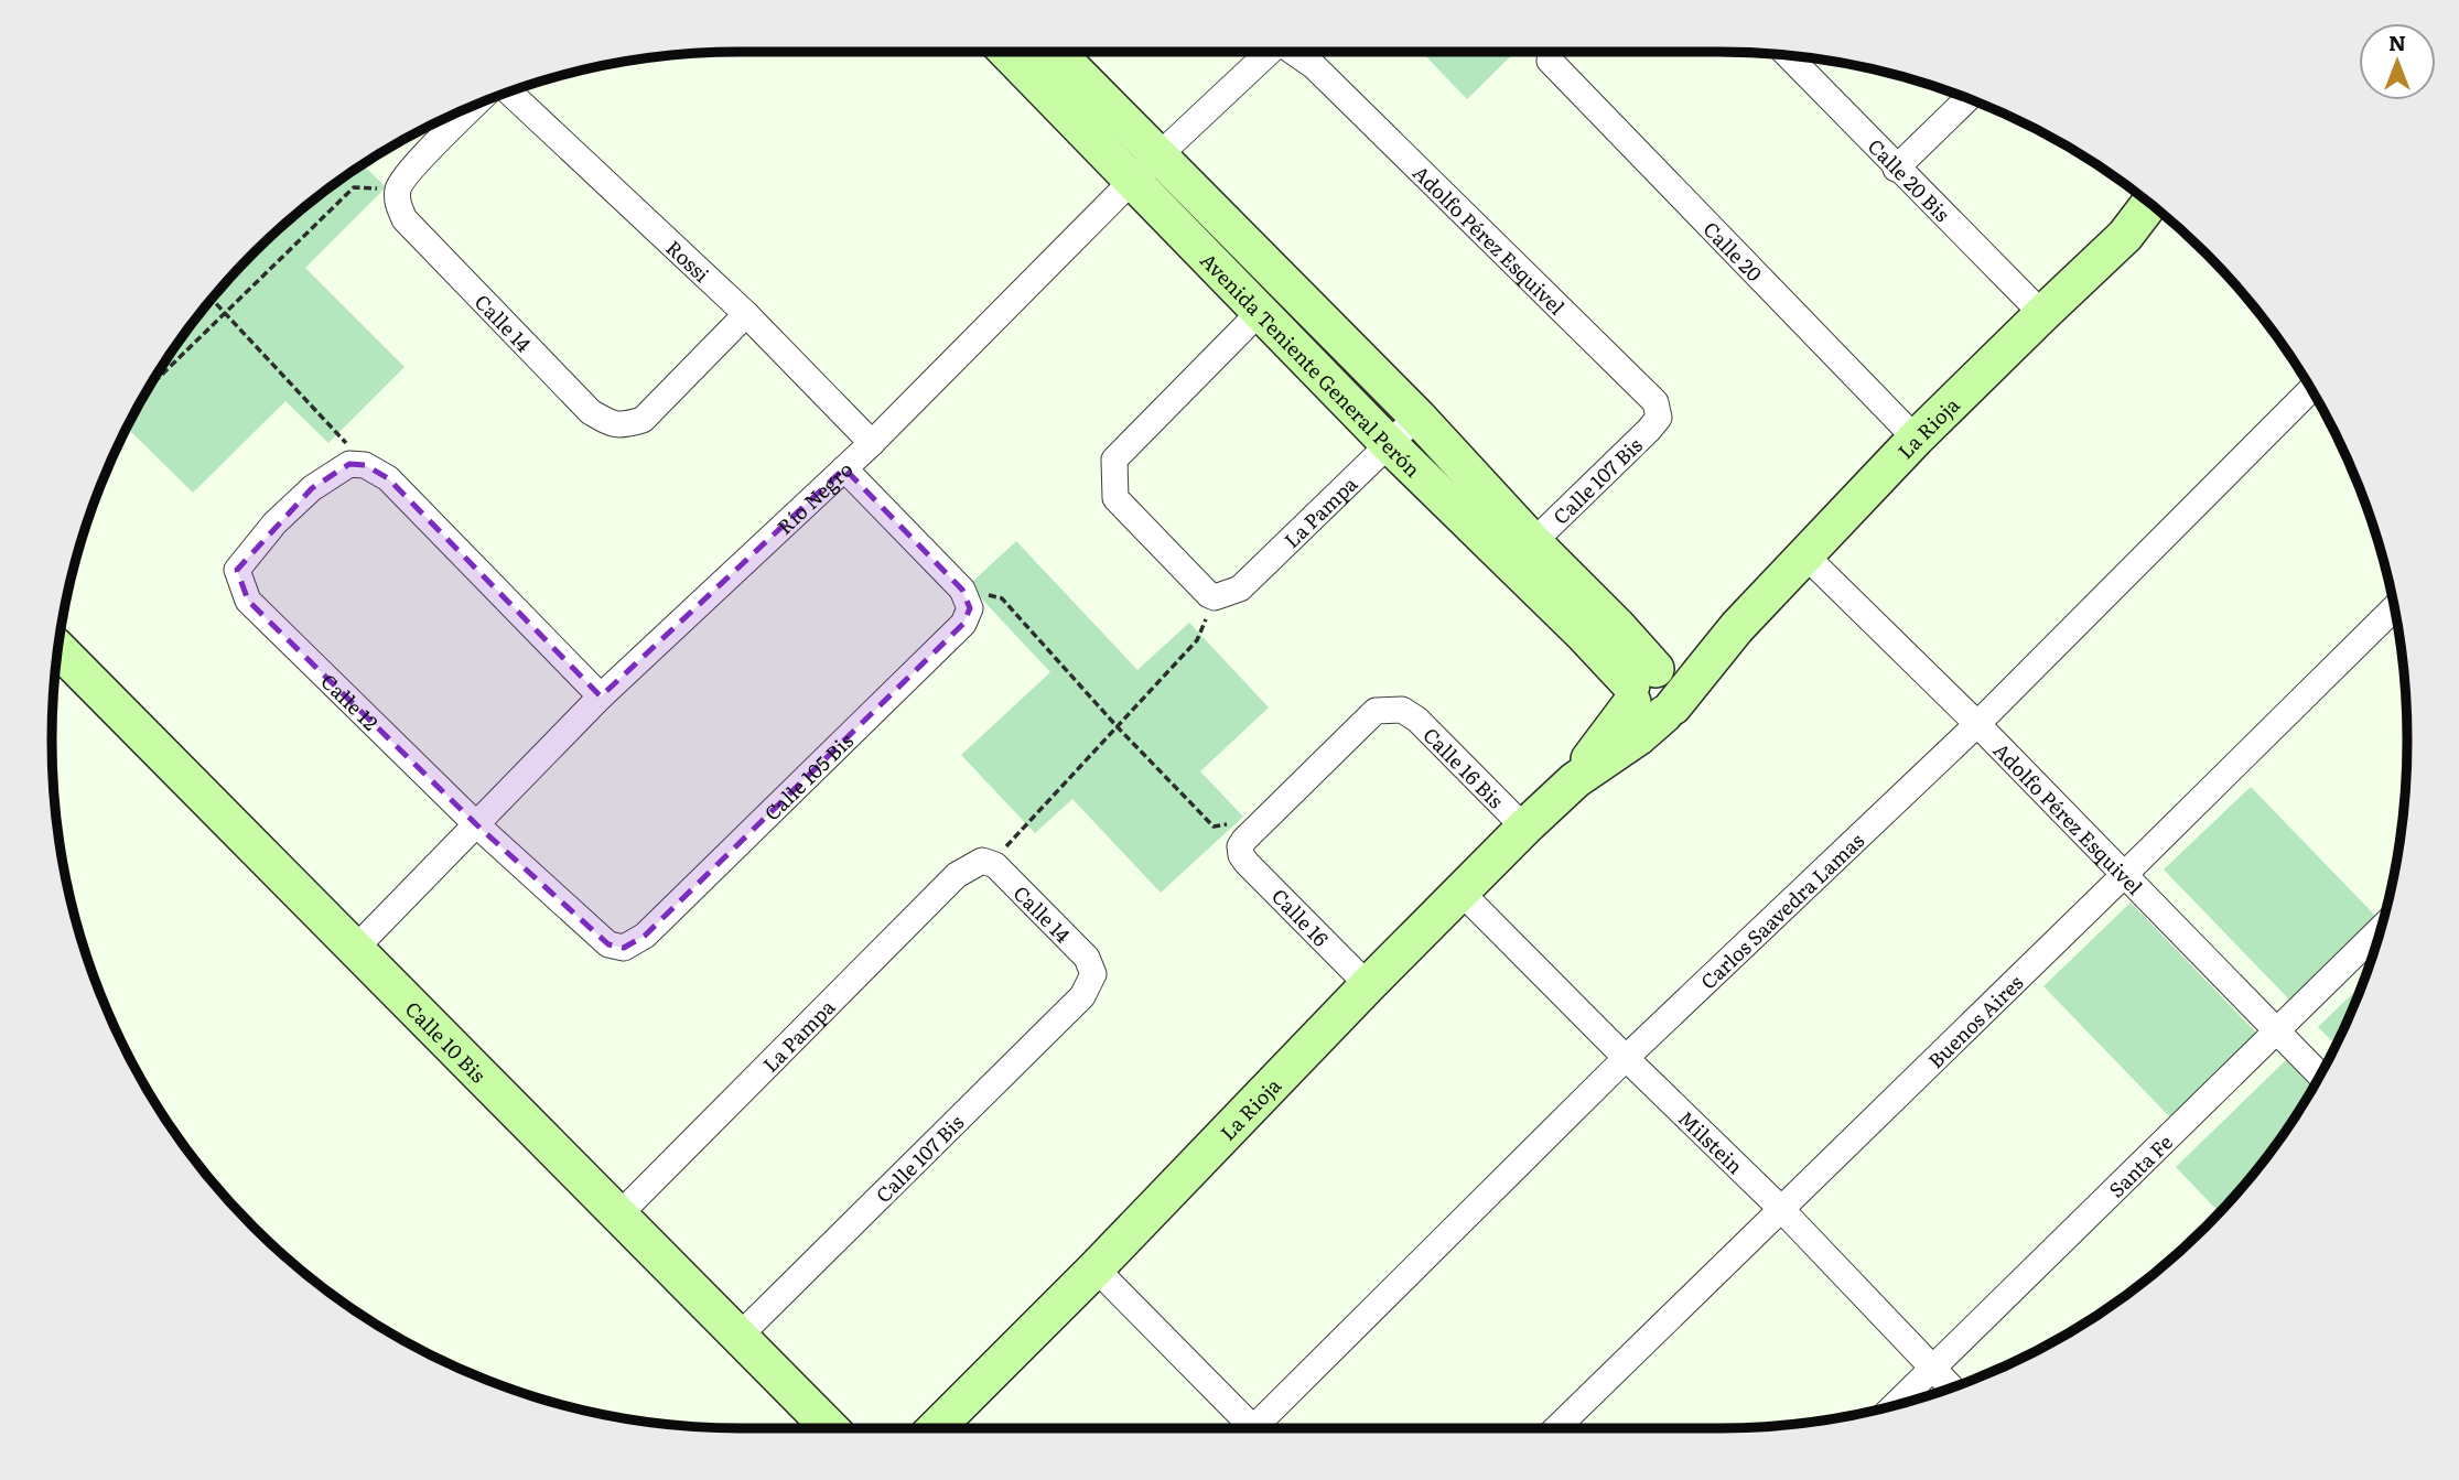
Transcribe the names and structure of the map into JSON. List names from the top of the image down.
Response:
{
  "streets": {
    "main road": ["Avenida Teniente General Perón", "La Rioja", "Calle 10 Bis"],
    "street": [
      "Calle 20 Bis",
      "Adolfo Pérez Esquivel",
      "Calle 20",
      "Rossi",
      "Calle 14",
      "Calle 107 Bis",
      "Río Negro",
      "La Pampa",
      "Calle 12",
      "Calle 16 Bis",
      "Calle 105 Bis",
      "Carlos Saavedra Lamas",
      "Calle 16",
      "Buenos Aires",
      "Milstein",
      "Santa Fe"
    ]
  },
  "crossings": [
    ["Calle 20 Bis", "La Rioja"],
    ["Adolfo Pérez Esquivel", "La Rioja"],
    ["Adolfo Pérez Esquivel", "Calle 107 Bis"],
    ["Adolfo Pérez Esquivel", "Carlos Saavedra Lamas"],
    ["Adolfo Pérez Esquivel", "Buenos Aires"],
    ["Adolfo Pérez Esquivel", "Santa Fe"],
    ["Calle 20", "La Rioja"],
    ["Rossi", "Calle 14"],
    ["Rossi", "Río Negro"],
    ["Calle 14", "Calle 107 Bis"],
    ["Calle 14", "La Pampa"],
    ["Avenida Teniente General Perón", "La Rioja"],
    ["Avenida Teniente General Perón", "Calle 107 Bis"],
    ["Avenida Teniente General Perón", "Río Negro"],
    ["Avenida Teniente General Perón", "La Pampa"],
    ["La Rioja", "Calle 16 Bis"],
    ["La Rioja", "Calle 16"],
    ["La Rioja", "Milstein"],
    ["Calle 107 Bis", "Calle 10 Bis"],
    ["Río Negro", "Calle 12"],
    ["Río Negro", "Calle 10 Bis"],
    ["La Pampa", "Calle 10 Bis"],
    ["Calle 12", "Calle 105 Bis"],
    ["Calle 16 Bis", "Calle 16"],
    ["Carlos Saavedra Lamas", "Milstein"],
    ["Buenos Aires", "Milstein"],
    ["Milstein", "Santa Fe"]
  ],
  "north": "top"
}
